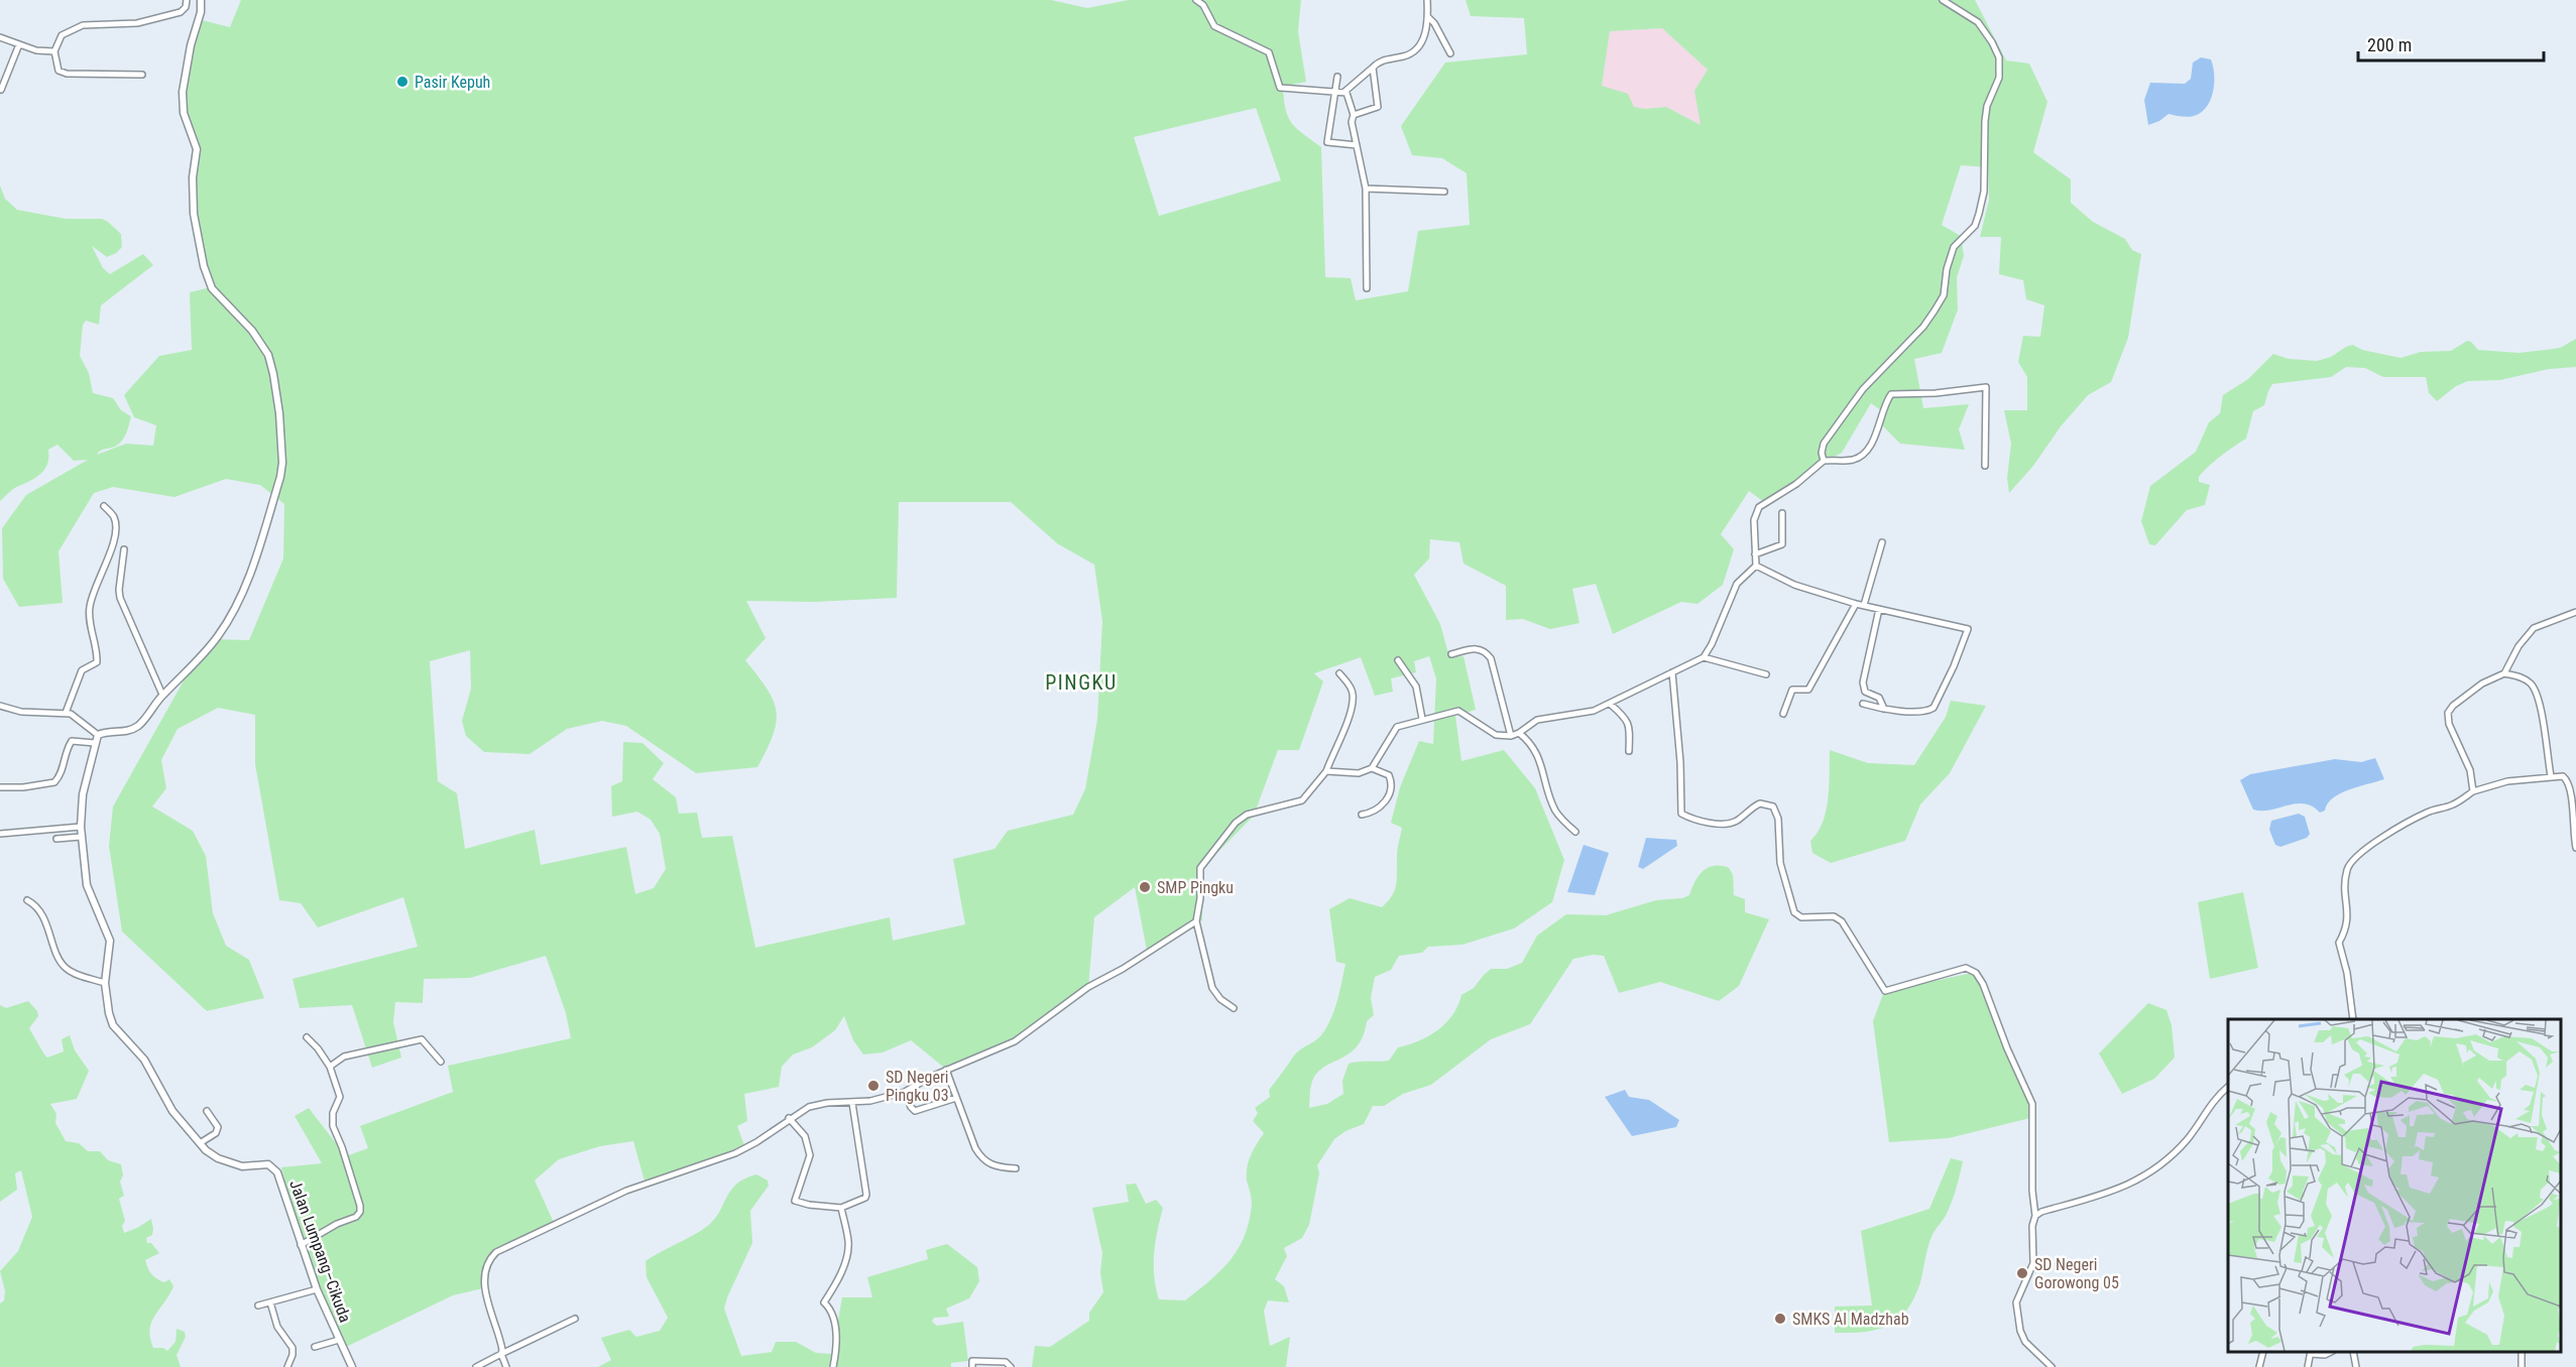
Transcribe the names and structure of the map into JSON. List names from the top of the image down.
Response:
{
  "streets": {
    "street": ["Jalan Lumpang–Cikuda"]
  },
  "districts": ["PINGKU"],
  "places": [
    "Pasir Kepuh",
    "SMP Pingku",
    "SD Negeri Pingku 03",
    "SD Negeri Gorowong 05",
    "SMKS Al Madzhab"
  ],
  "scale_bar": "200 m"
}
